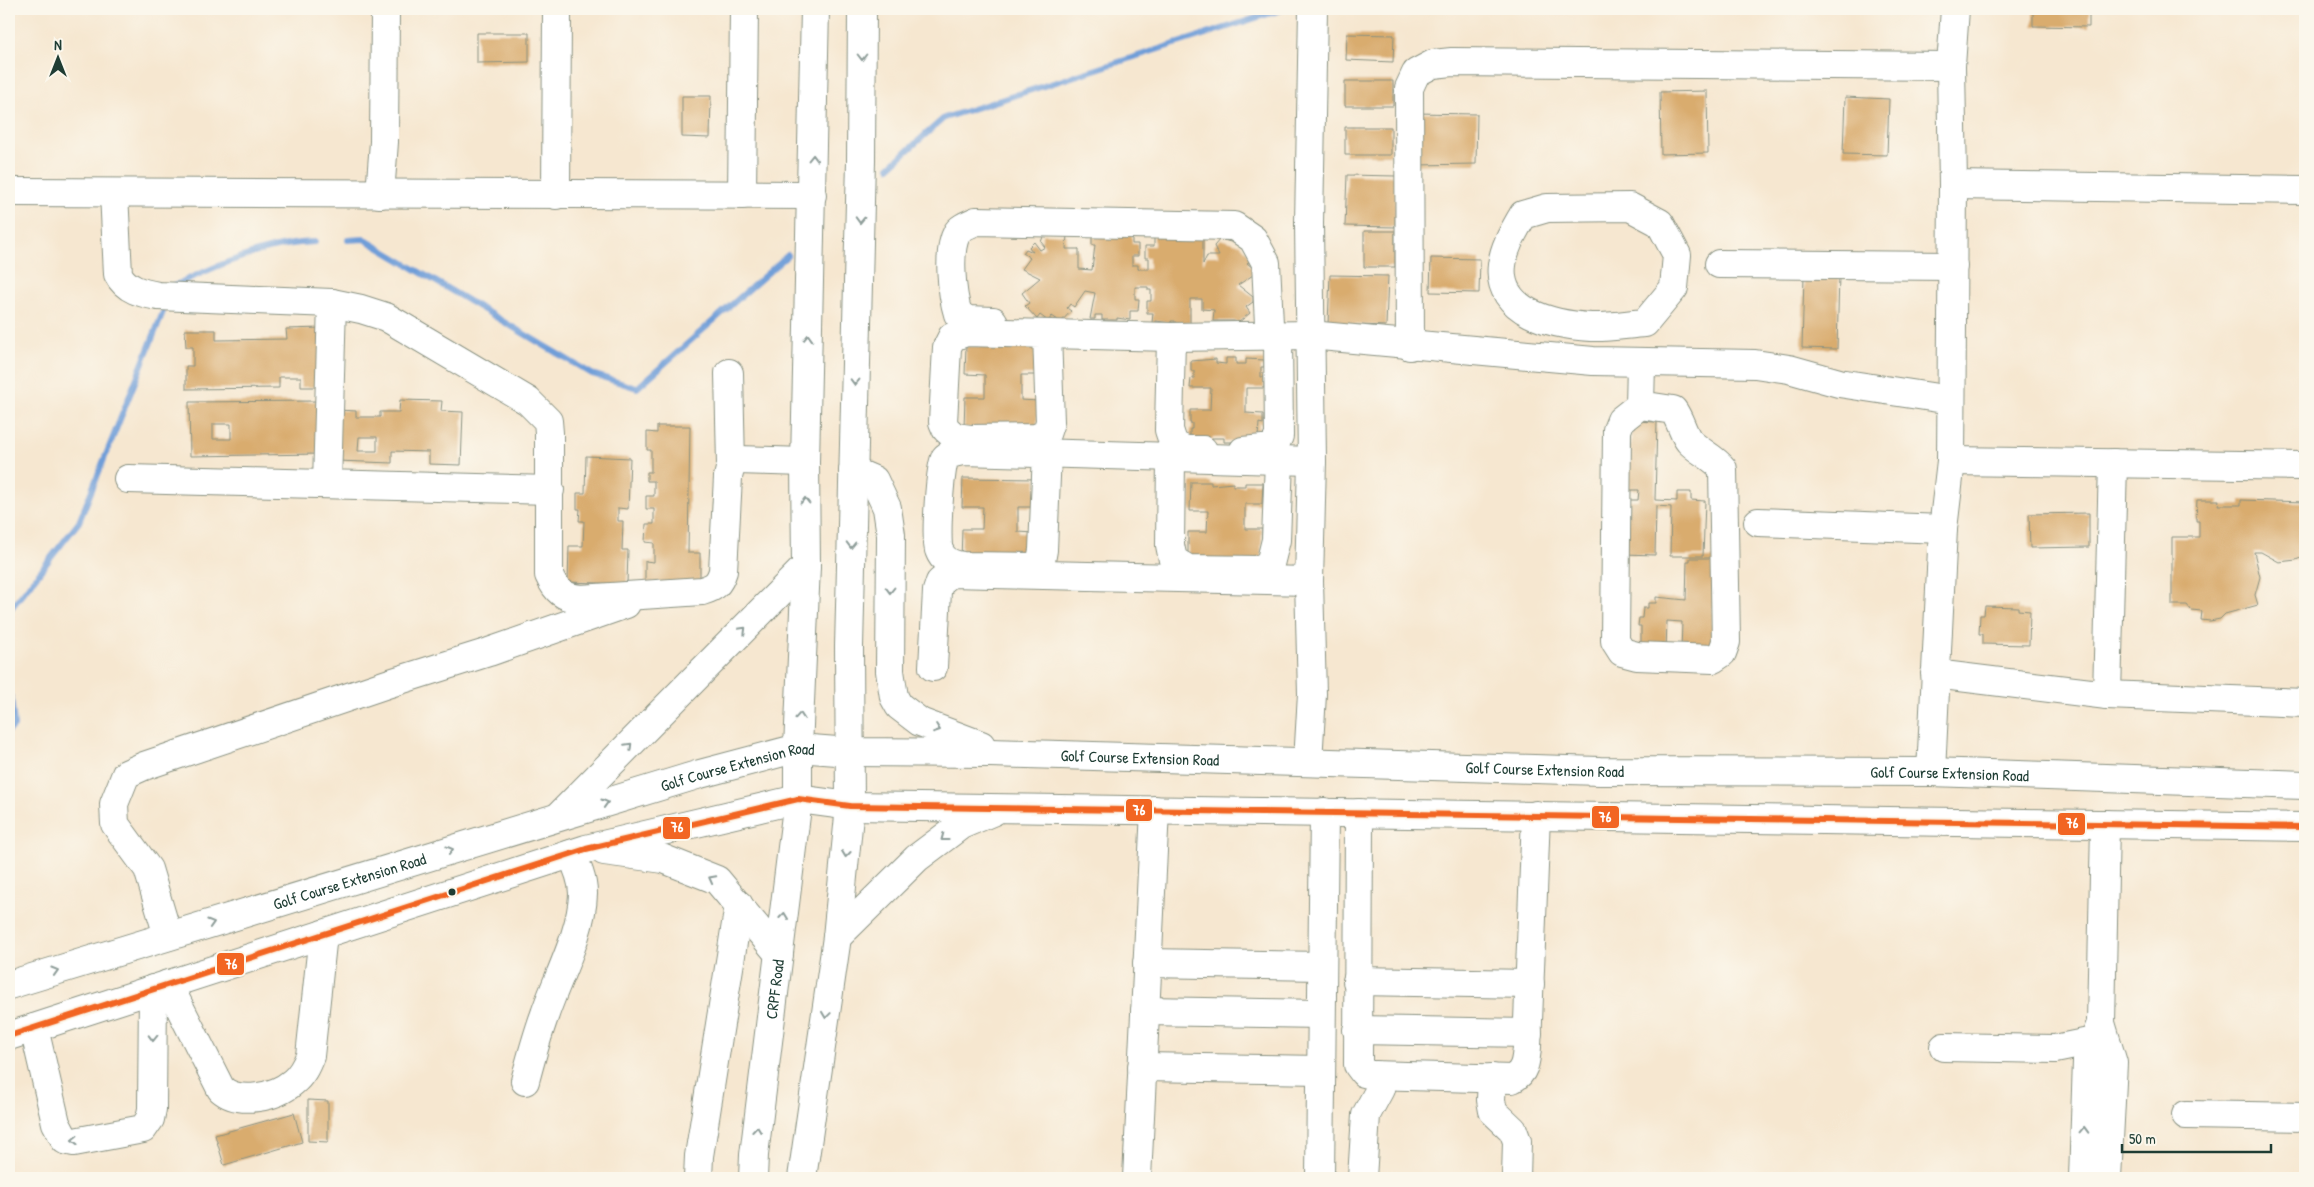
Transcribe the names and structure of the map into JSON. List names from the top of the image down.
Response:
{
  "streets": {
    "street": ["Golf Course Extension Road", "CRPF Road"]
  },
  "crossings": [
    ["Golf Course Extension Road", "CRPF Road"]
  ],
  "lines": ["transit line 76"],
  "scale_bar": "50 m",
  "north": "top"
}
